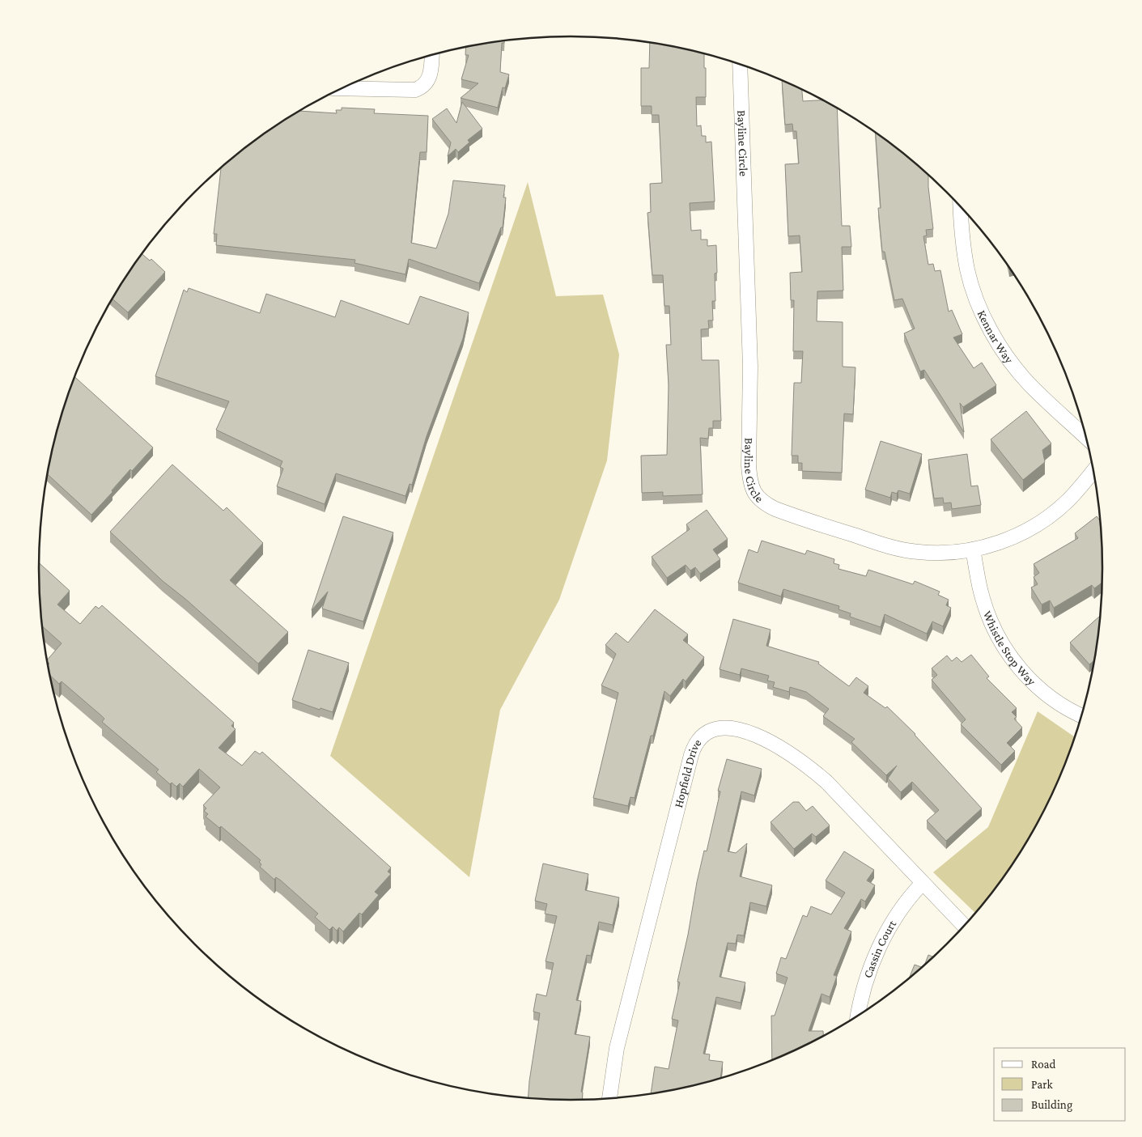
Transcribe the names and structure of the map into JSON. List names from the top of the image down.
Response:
{
  "streets": {
    "street": [
      "Bayline Circle",
      "Kennar Way",
      "Whistle Stop Way",
      "Hopfield Drive",
      "Cassin Court"
    ]
  },
  "crossings": [
    ["Bayline Circle", "Whistle Stop Way"],
    ["Hopfield Drive", "Cassin Court"]
  ],
  "legend": ["Road", "Park", "Building"]
}
